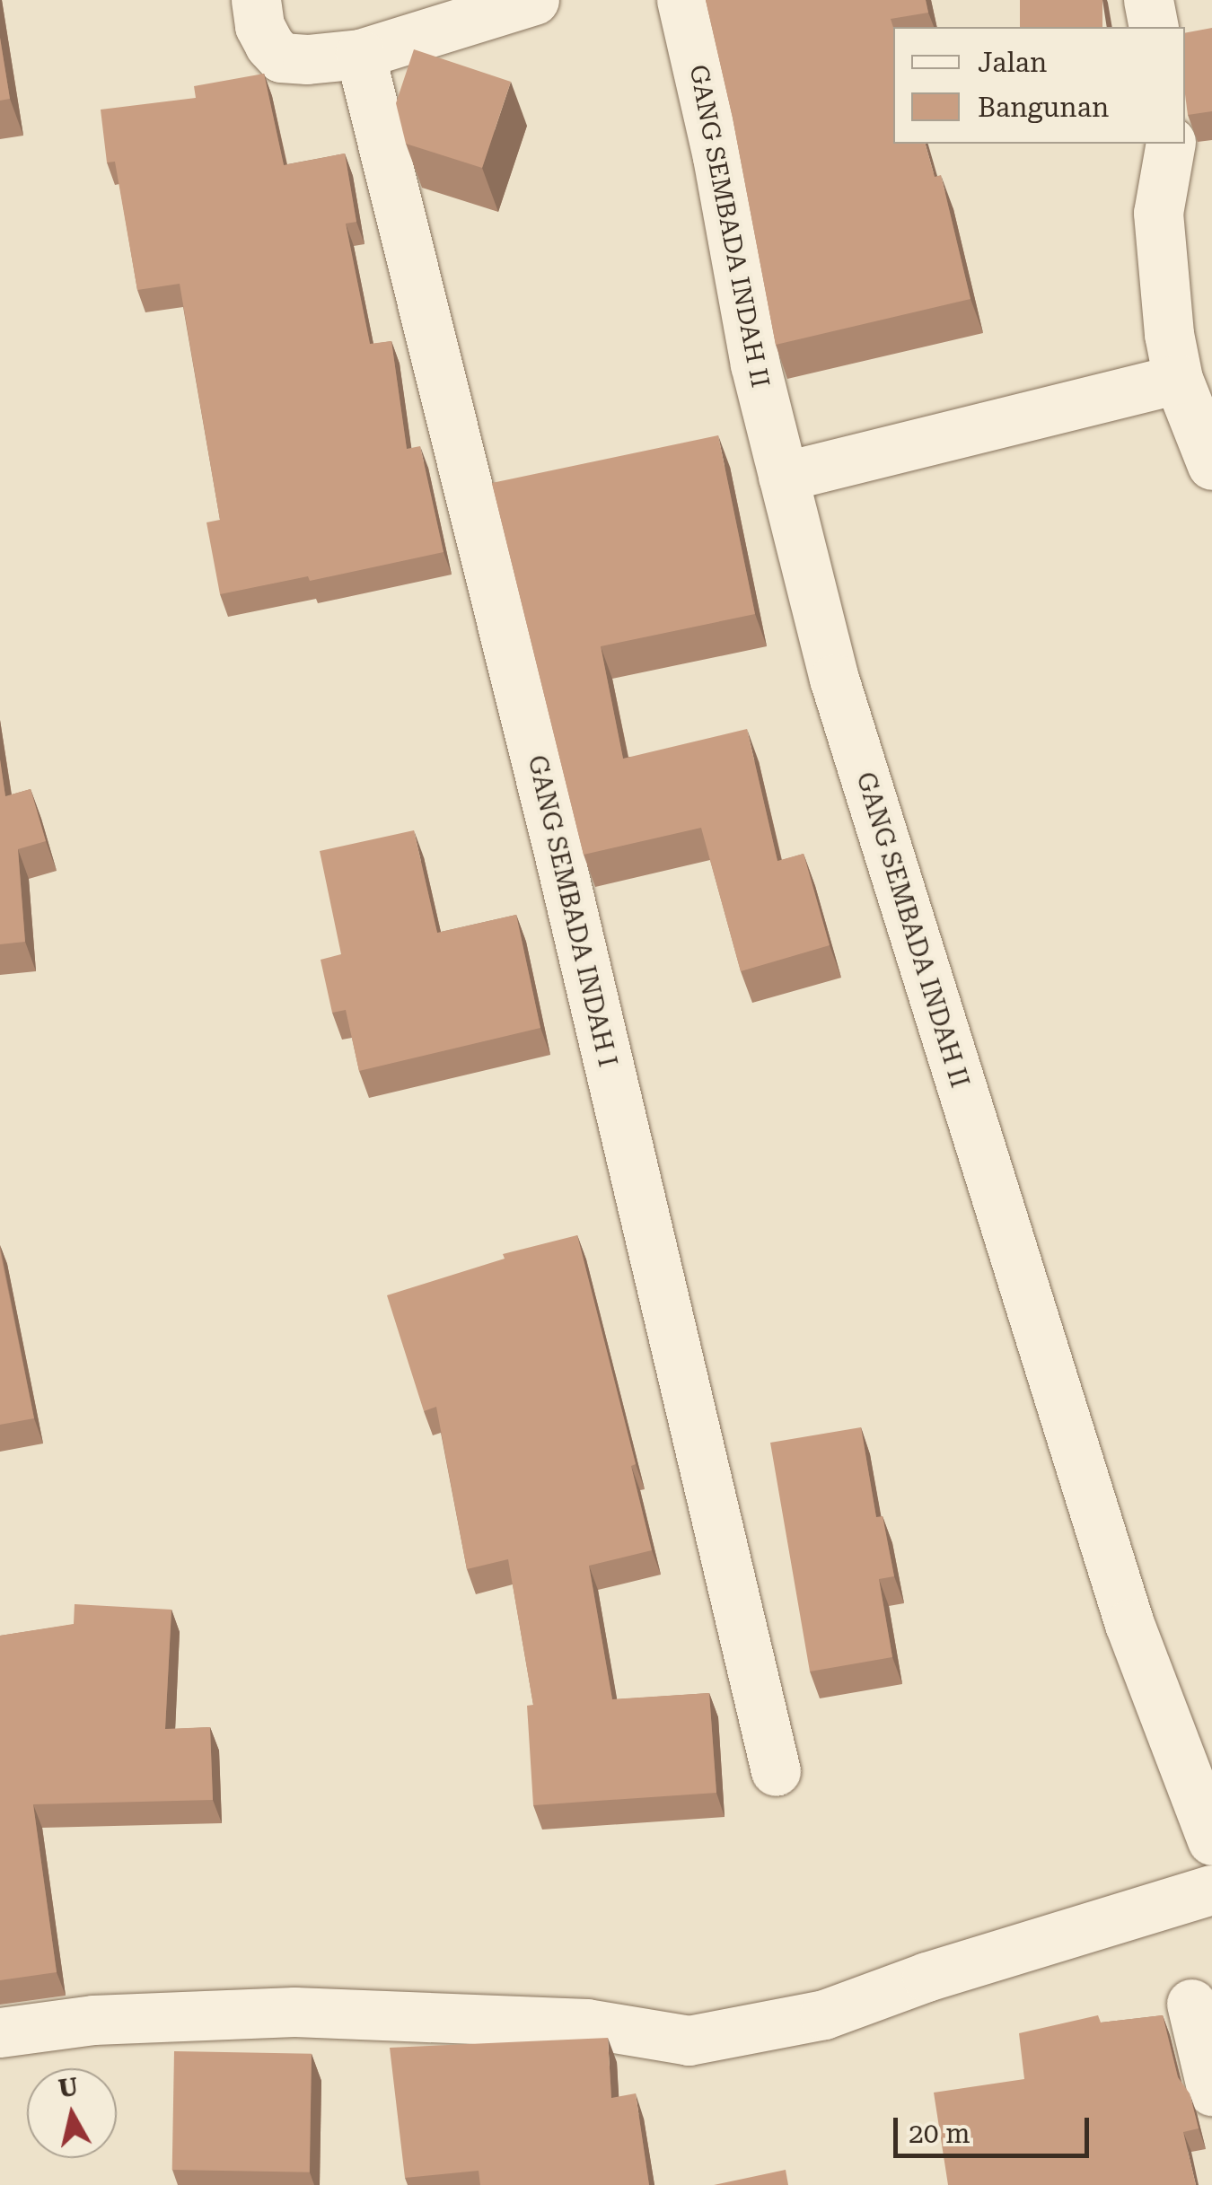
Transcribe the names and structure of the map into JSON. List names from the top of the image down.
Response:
{
  "streets": {
    "street": ["GANG SEMBADA INDAH II", "GANG SEMBADA INDAH I"]
  },
  "legend": ["Jalan", "Bangunan"],
  "scale_bar": "20 m",
  "north": "top"
}
